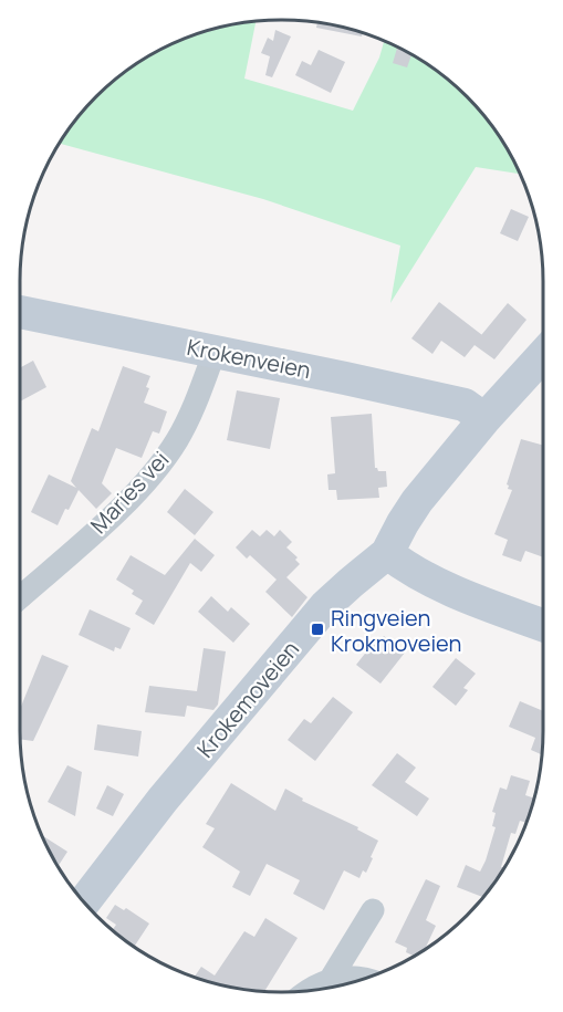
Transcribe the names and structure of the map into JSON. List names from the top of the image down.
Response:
{
  "streets": {
    "main road": ["Krokenveien", "Krokemoveien"],
    "street": ["Maries vei"]
  },
  "crossings": [
    ["Krokenveien", "Maries vei"],
    ["Krokenveien", "Krokemoveien"]
  ],
  "places": {
    "transit": ["Ringveien Krokmoveien"]
  }
}
